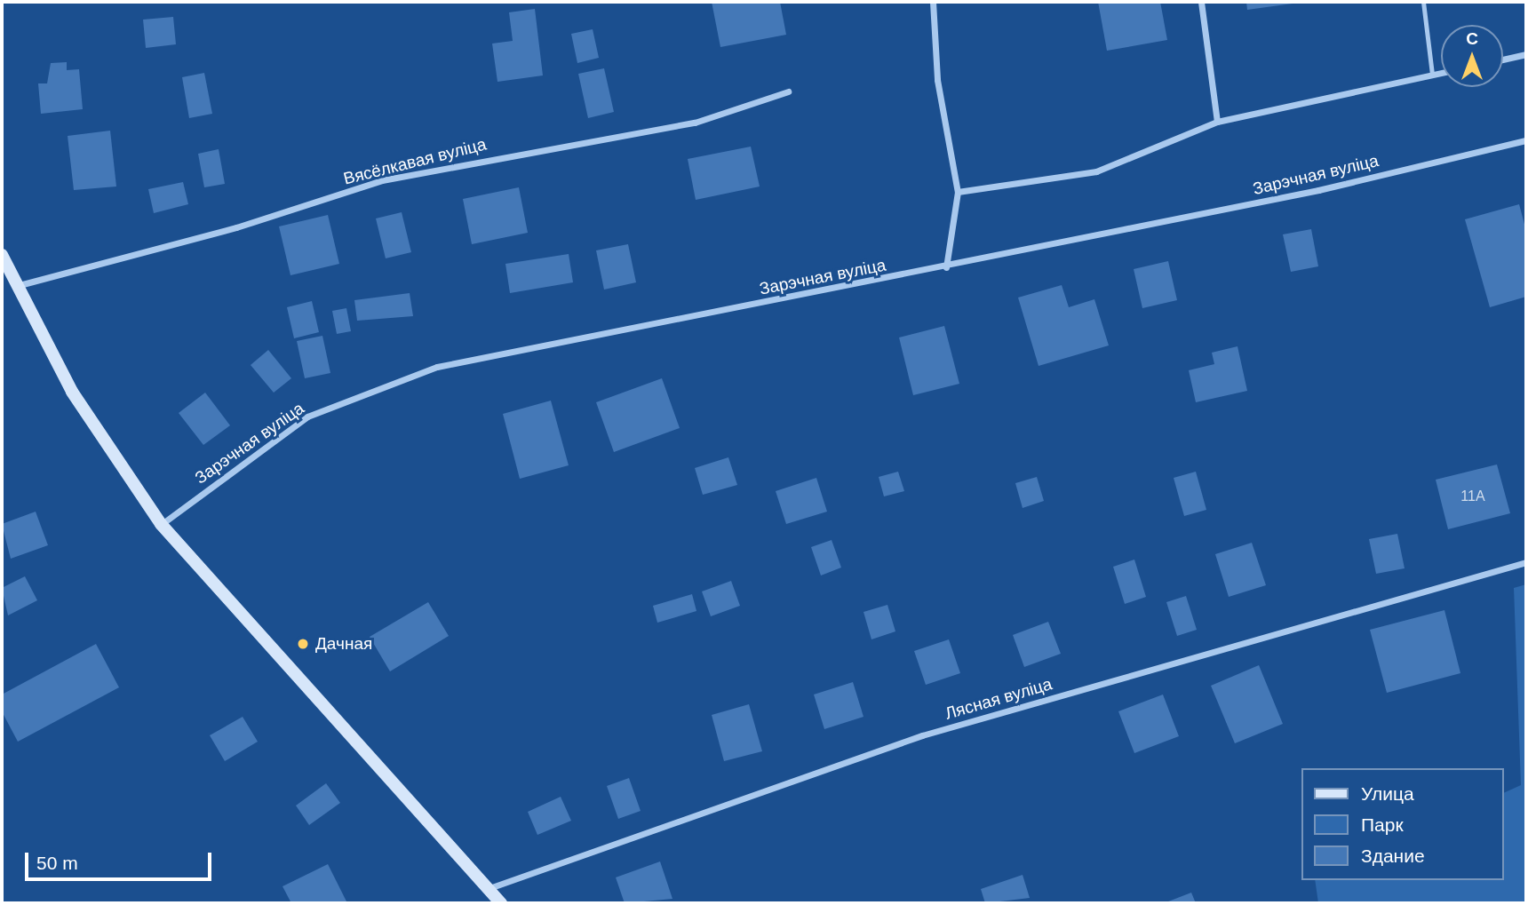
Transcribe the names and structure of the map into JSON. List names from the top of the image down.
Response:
{
  "streets": {
    "street": ["Вясёлкавая вуліца", "Зарэчная вуліца", "Лясная вуліца"]
  },
  "places": ["Дачная"],
  "house_numbers": ["11А"],
  "legend": ["Улица", "Парк", "Здание"],
  "scale_bar": "50 m",
  "north": "top"
}
